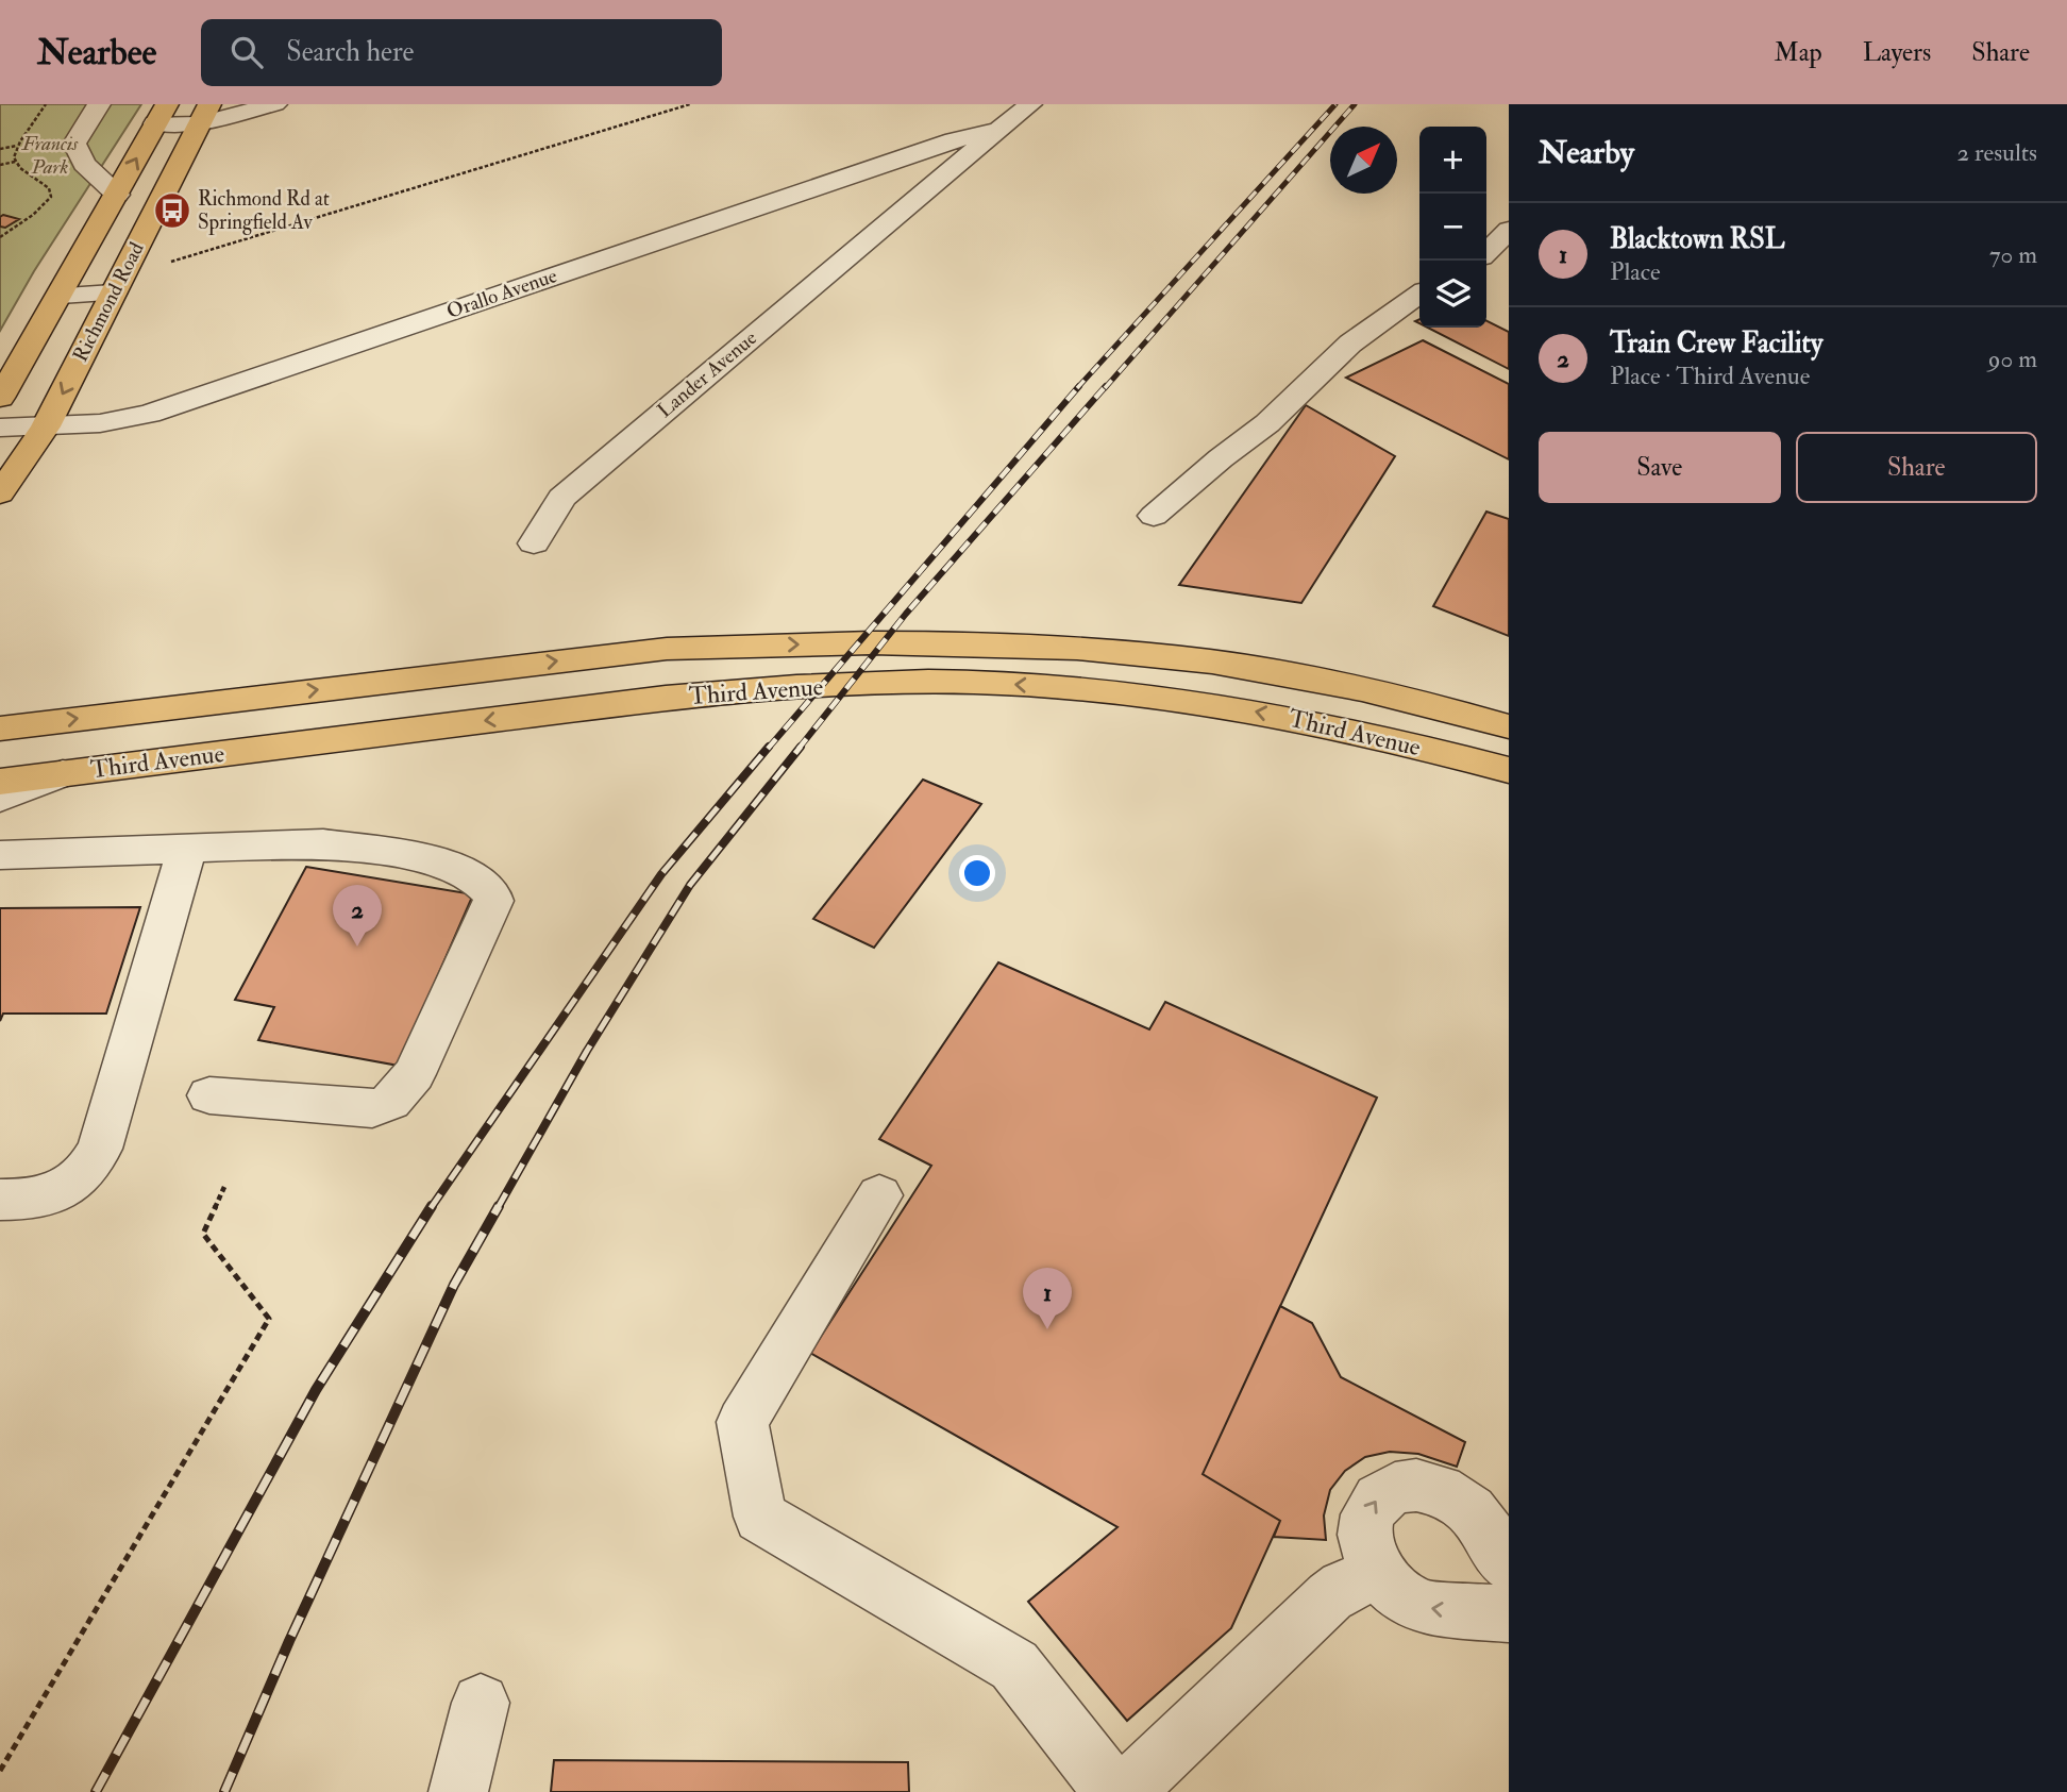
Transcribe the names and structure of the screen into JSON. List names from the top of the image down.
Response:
{
  "streets": {
    "main road": ["Richmond Road", "Third Avenue"],
    "street": ["Orallo Avenue", "Lander Avenue"]
  },
  "crossings": [
    ["Orallo Avenue", "Richmond Road"],
    ["Orallo Avenue", "Lander Avenue"]
  ],
  "parks": ["Francis Park"],
  "places": {
    "bus stop": ["Richmond Rd at Springfield Av"]
  },
  "north": "top right",
  "page": {
    "header": "Nearbee",
    "search": "Search here",
    "nav": ["Map", "Layers", "Share"],
    "heading": ["Nearby", "2 results"],
    "map_buttons": ["+", "−"],
    "list": [
      {
        "mark": "1",
        "name": "Blacktown RSL",
        "note": "Place",
        "value": "70 m"
      },
      {
        "mark": "2",
        "name": "Train Crew Facility",
        "note": "Place · Third Avenue",
        "value": "90 m"
      }
    ],
    "buttons": ["Save", "Share"],
    "pins": ["2", "1"]
  }
}
